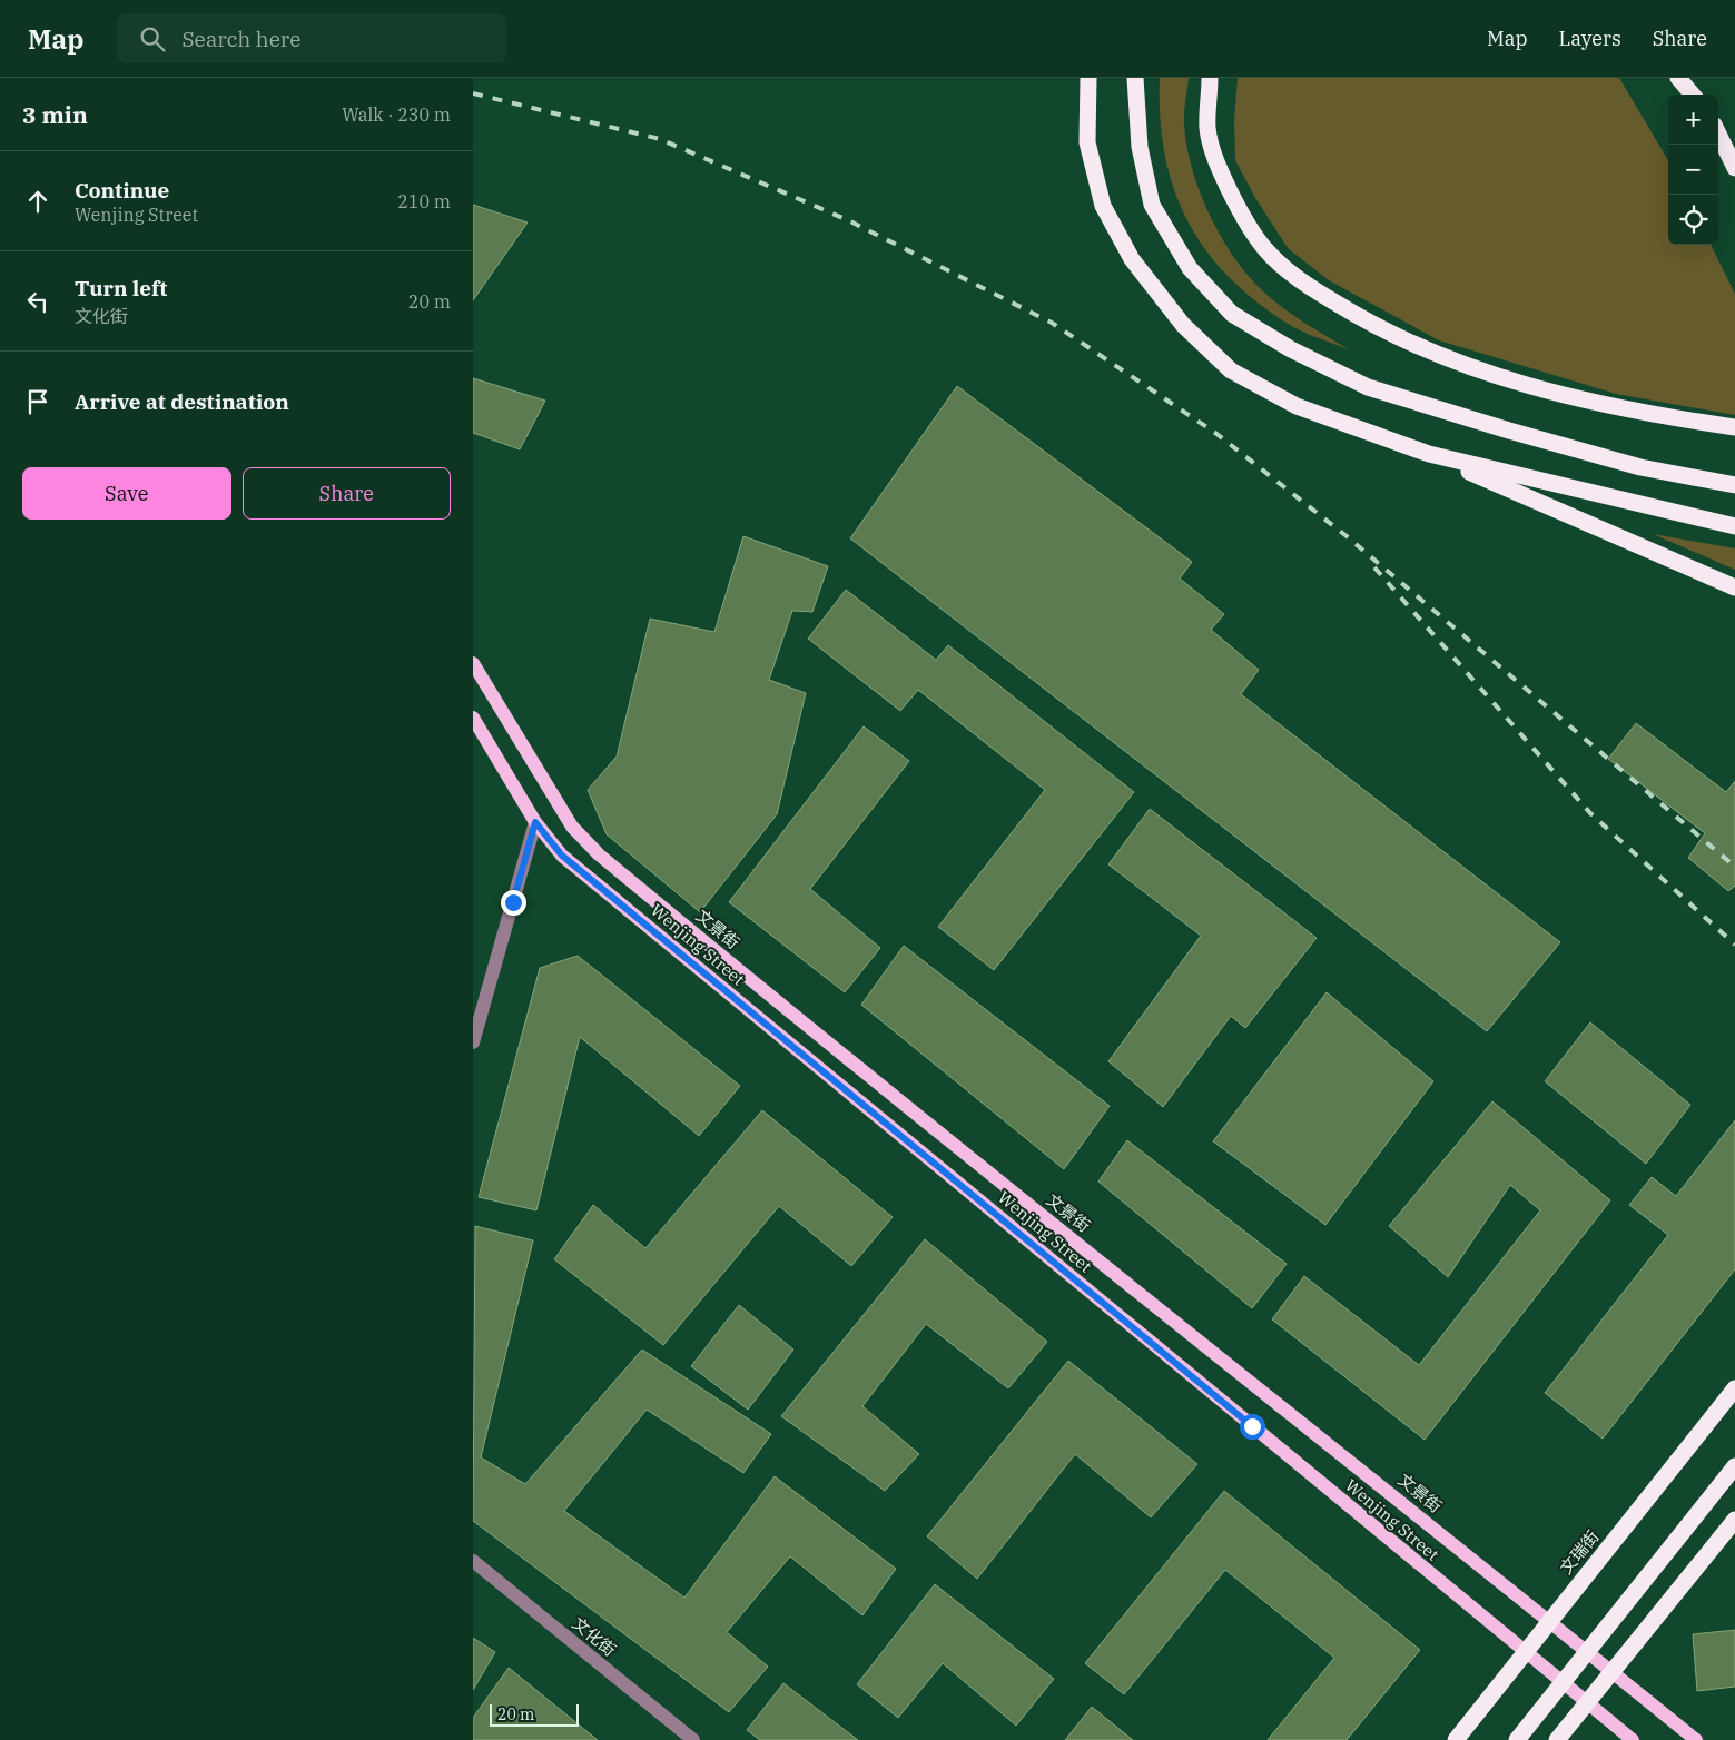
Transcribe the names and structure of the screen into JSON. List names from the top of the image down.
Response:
{
  "streets": {
    "highway": ["文瑞街"],
    "main road": ["文景街", "Wenjing Street"],
    "street": ["文化街"]
  },
  "crossings": [
    ["文景街", "文瑞街"],
    ["Wenjing Street", "文瑞街"]
  ],
  "scale_bar": "20 m",
  "page": {
    "header": "Map",
    "search": "Search here",
    "nav": ["Map", "Layers", "Share"],
    "heading": ["3 min", "Walk · 230 m"],
    "map_buttons": ["+", "−"],
    "list": [
      ["Continue", "Wenjing Street", "210 m"],
      ["Turn left", "文化街", "20 m"],
      "Arrive at destination"
    ],
    "buttons": ["Save", "Share"],
    "scale": "20 m"
  }
}
